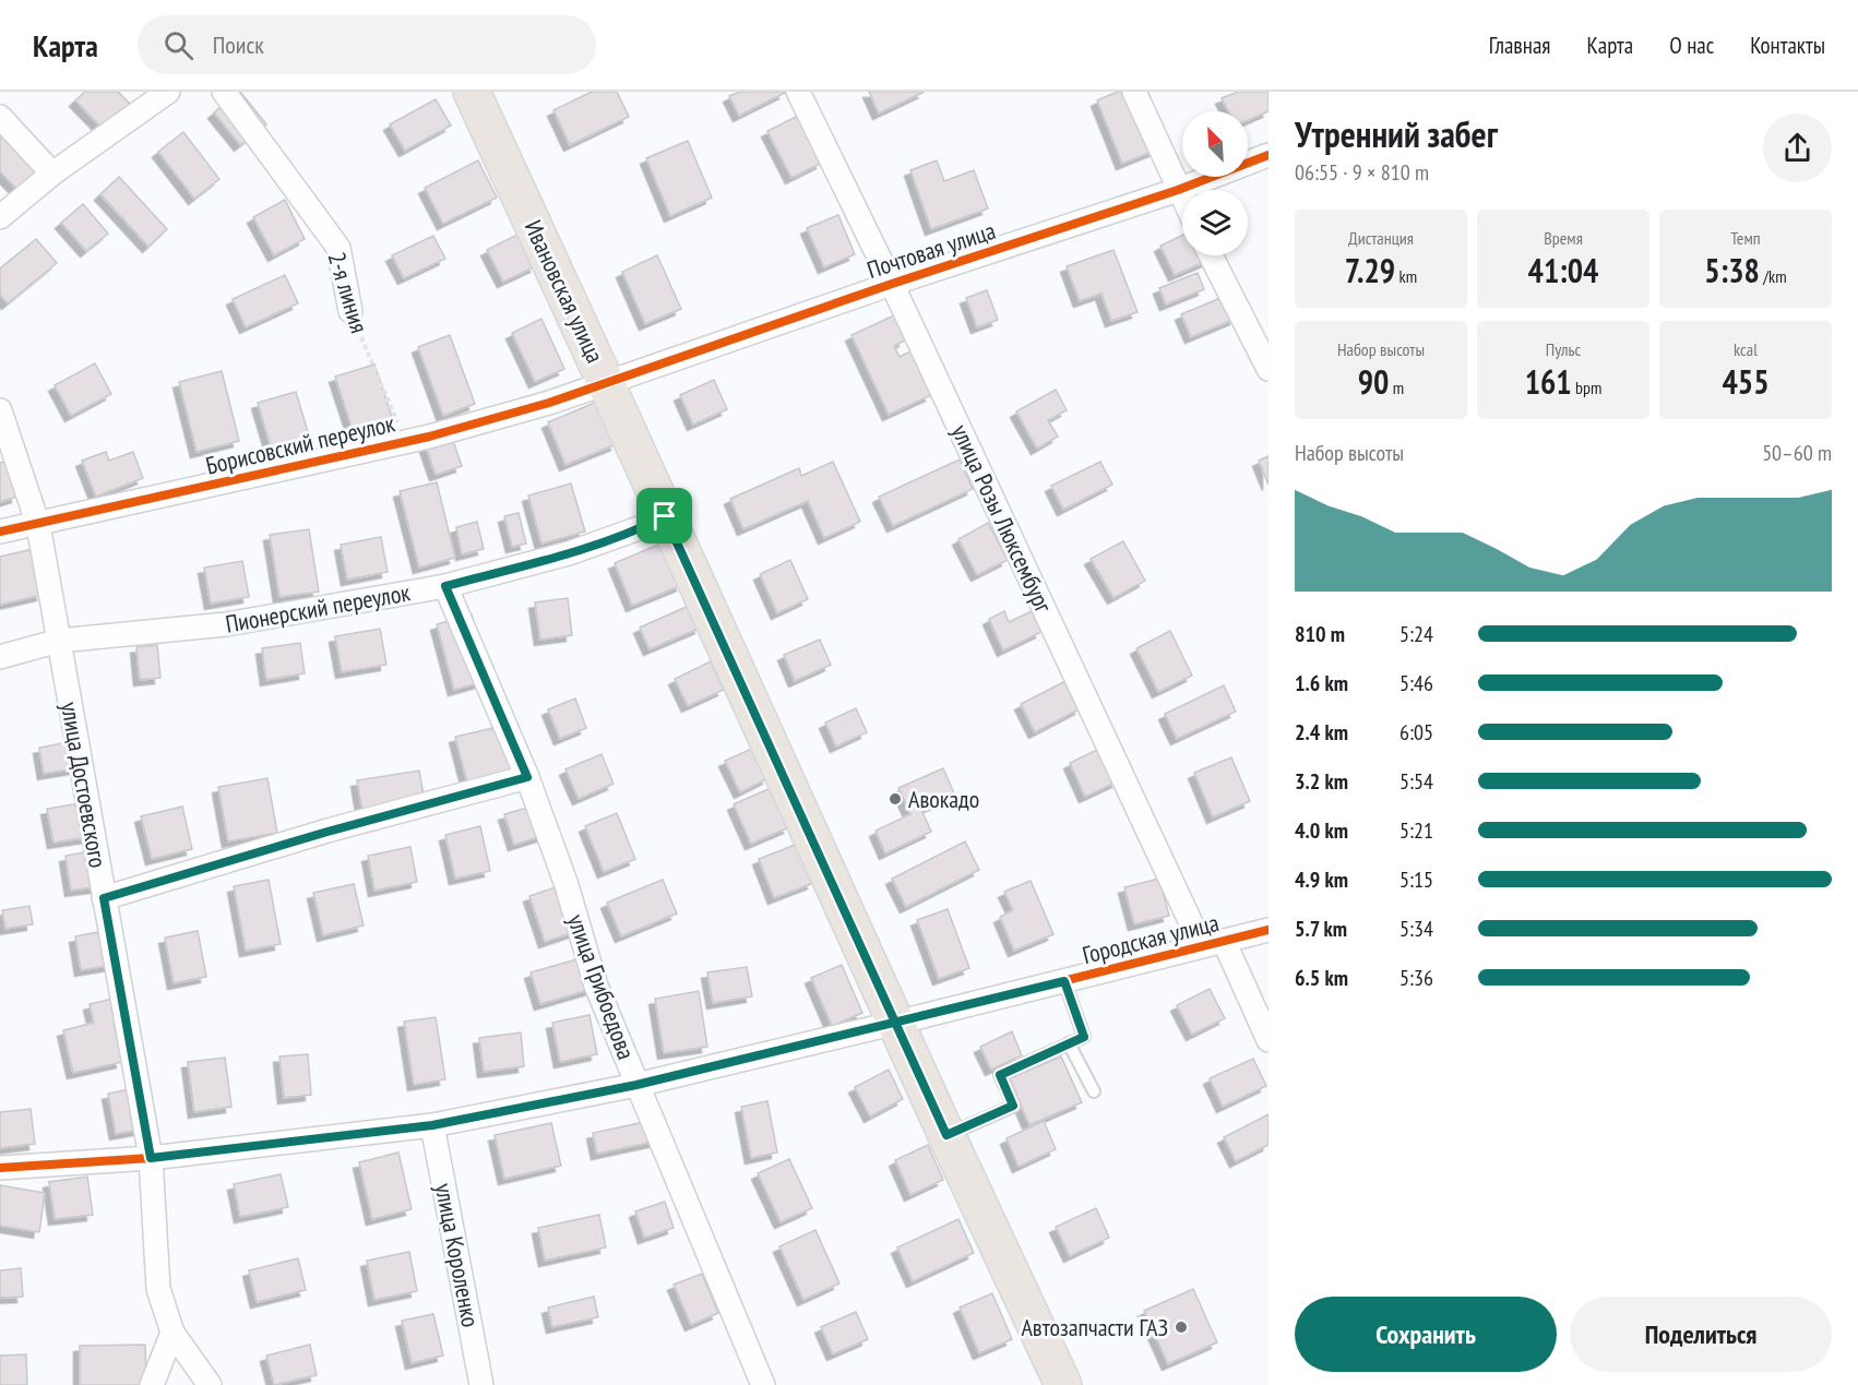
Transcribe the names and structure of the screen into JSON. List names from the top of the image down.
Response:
{
  "streets": {
    "main road": ["Ивановская улица"],
    "street": [
      "Почтовая улица",
      "2-я линия",
      "Борисовский переулок",
      "улица Розы Люксембург",
      "Пионерский переулок",
      "улица Достоевского",
      "Городская улица",
      "улица Грибоедова",
      "улица Короленко"
    ]
  },
  "crossings": [
    ["Почтовая улица", "Ивановская улица"],
    ["Почтовая улица", "Борисовский переулок"],
    ["Почтовая улица", "улица Розы Люксембург"],
    ["Ивановская улица", "Борисовский переулок"],
    ["Ивановская улица", "Пионерский переулок"],
    ["Ивановская улица", "Городская улица"],
    ["2-я линия", "Борисовский переулок"],
    ["Борисовский переулок", "улица Достоевского"],
    ["улица Розы Люксембург", "Городская улица"],
    ["Пионерский переулок", "улица Достоевского"],
    ["Пионерский переулок", "улица Грибоедова"],
    ["улица Достоевского", "Городская улица"],
    ["Городская улица", "улица Грибоедова"],
    ["Городская улица", "улица Короленко"]
  ],
  "places": ["Авокадо", "Автозапчасти ГАЗ"],
  "north": "top left",
  "page": {
    "header": "Карта",
    "search": "Поиск",
    "nav": [
      "Главная",
      "Карта",
      "О нас",
      "Контакты"
    ],
    "heading": ["Утренний забег", "06:55 · 9 × 810 m"],
    "stats": [
      ["Дистанция", "7.29 km"],
      ["Время", "41:04"],
      ["Темп", "5:38 /km"],
      ["Набор высоты", "90 m"],
      ["Пульс", "161 bpm"],
      ["kcal", "455"]
    ],
    "chart": ["Набор высоты", "50–60 m"],
    "list": [
      {
        "name": "810 m",
        "note": "5:24"
      },
      {
        "name": "1.6 km",
        "note": "5:46"
      },
      {
        "name": "2.4 km",
        "note": "6:05"
      },
      {
        "name": "3.2 km",
        "note": "5:54"
      },
      {
        "name": "4.0 km",
        "note": "5:21"
      },
      {
        "name": "4.9 km",
        "note": "5:15"
      },
      {
        "name": "5.7 km",
        "note": "5:34"
      },
      {
        "name": "6.5 km",
        "note": "5:36"
      }
    ],
    "buttons": ["Сохранить", "Поделиться"]
  }
}
